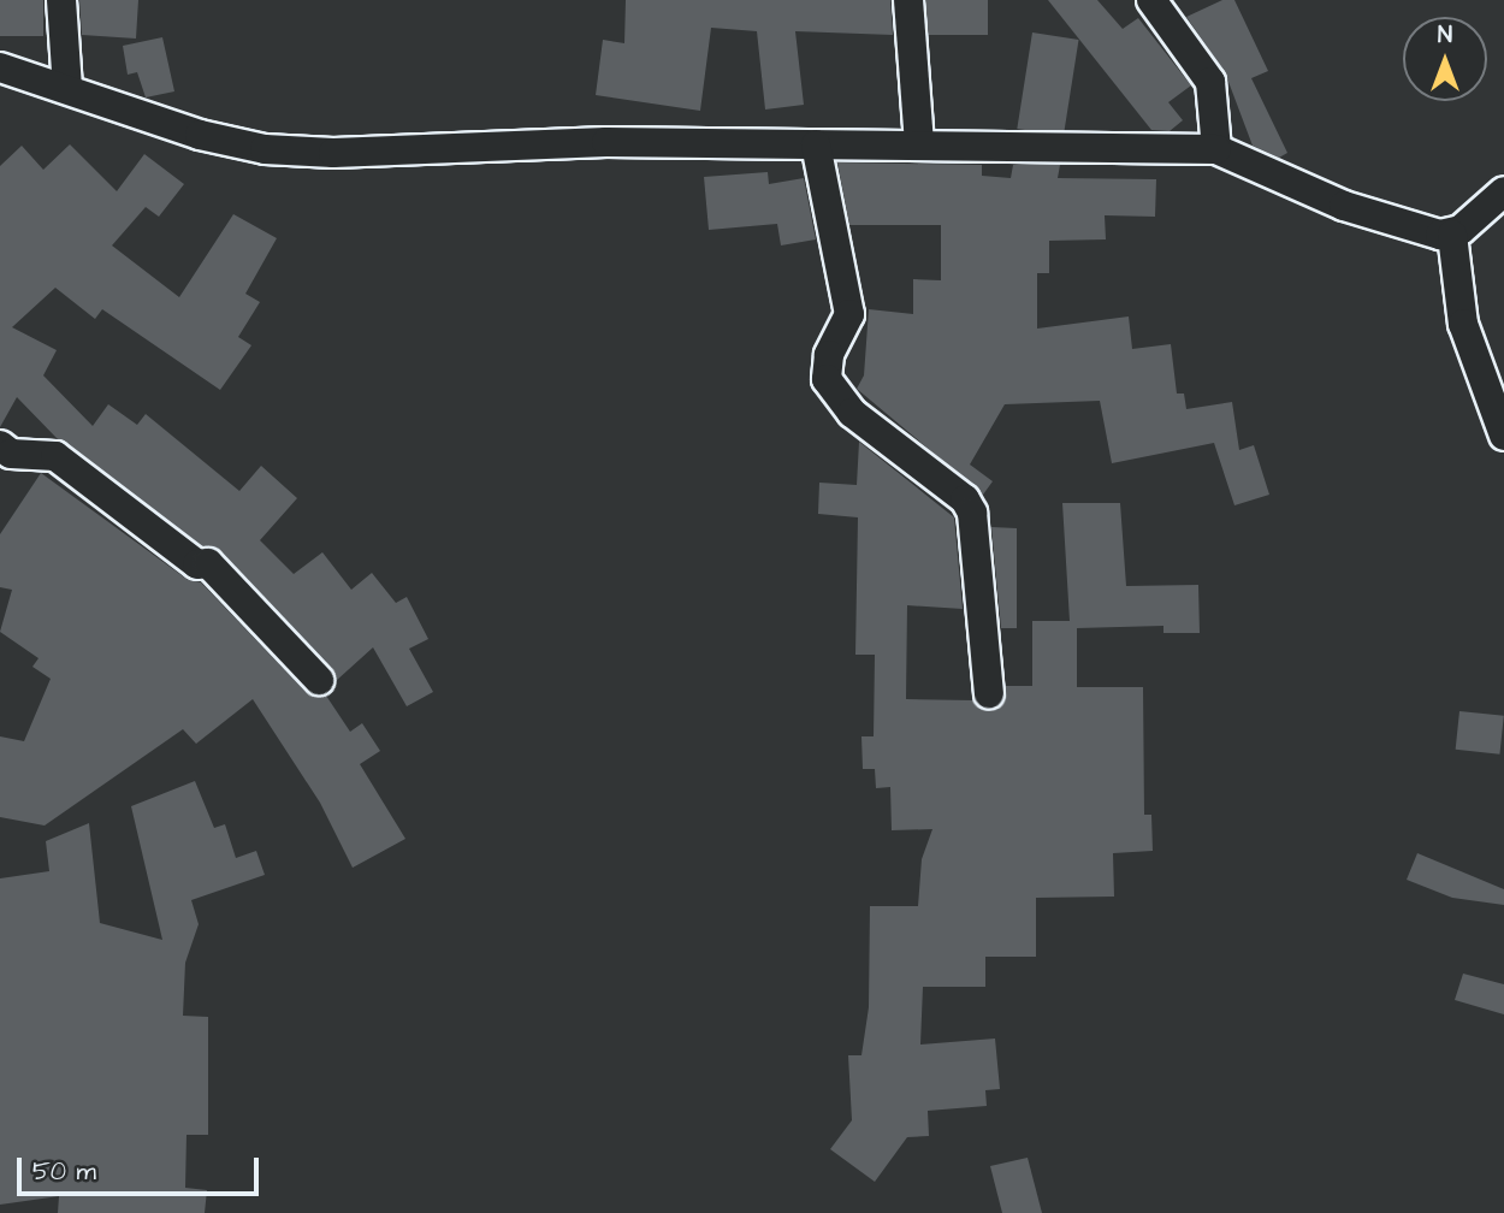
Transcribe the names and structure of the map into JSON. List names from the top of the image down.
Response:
{
  "scale_bar": "50 m",
  "north": "top"
}
